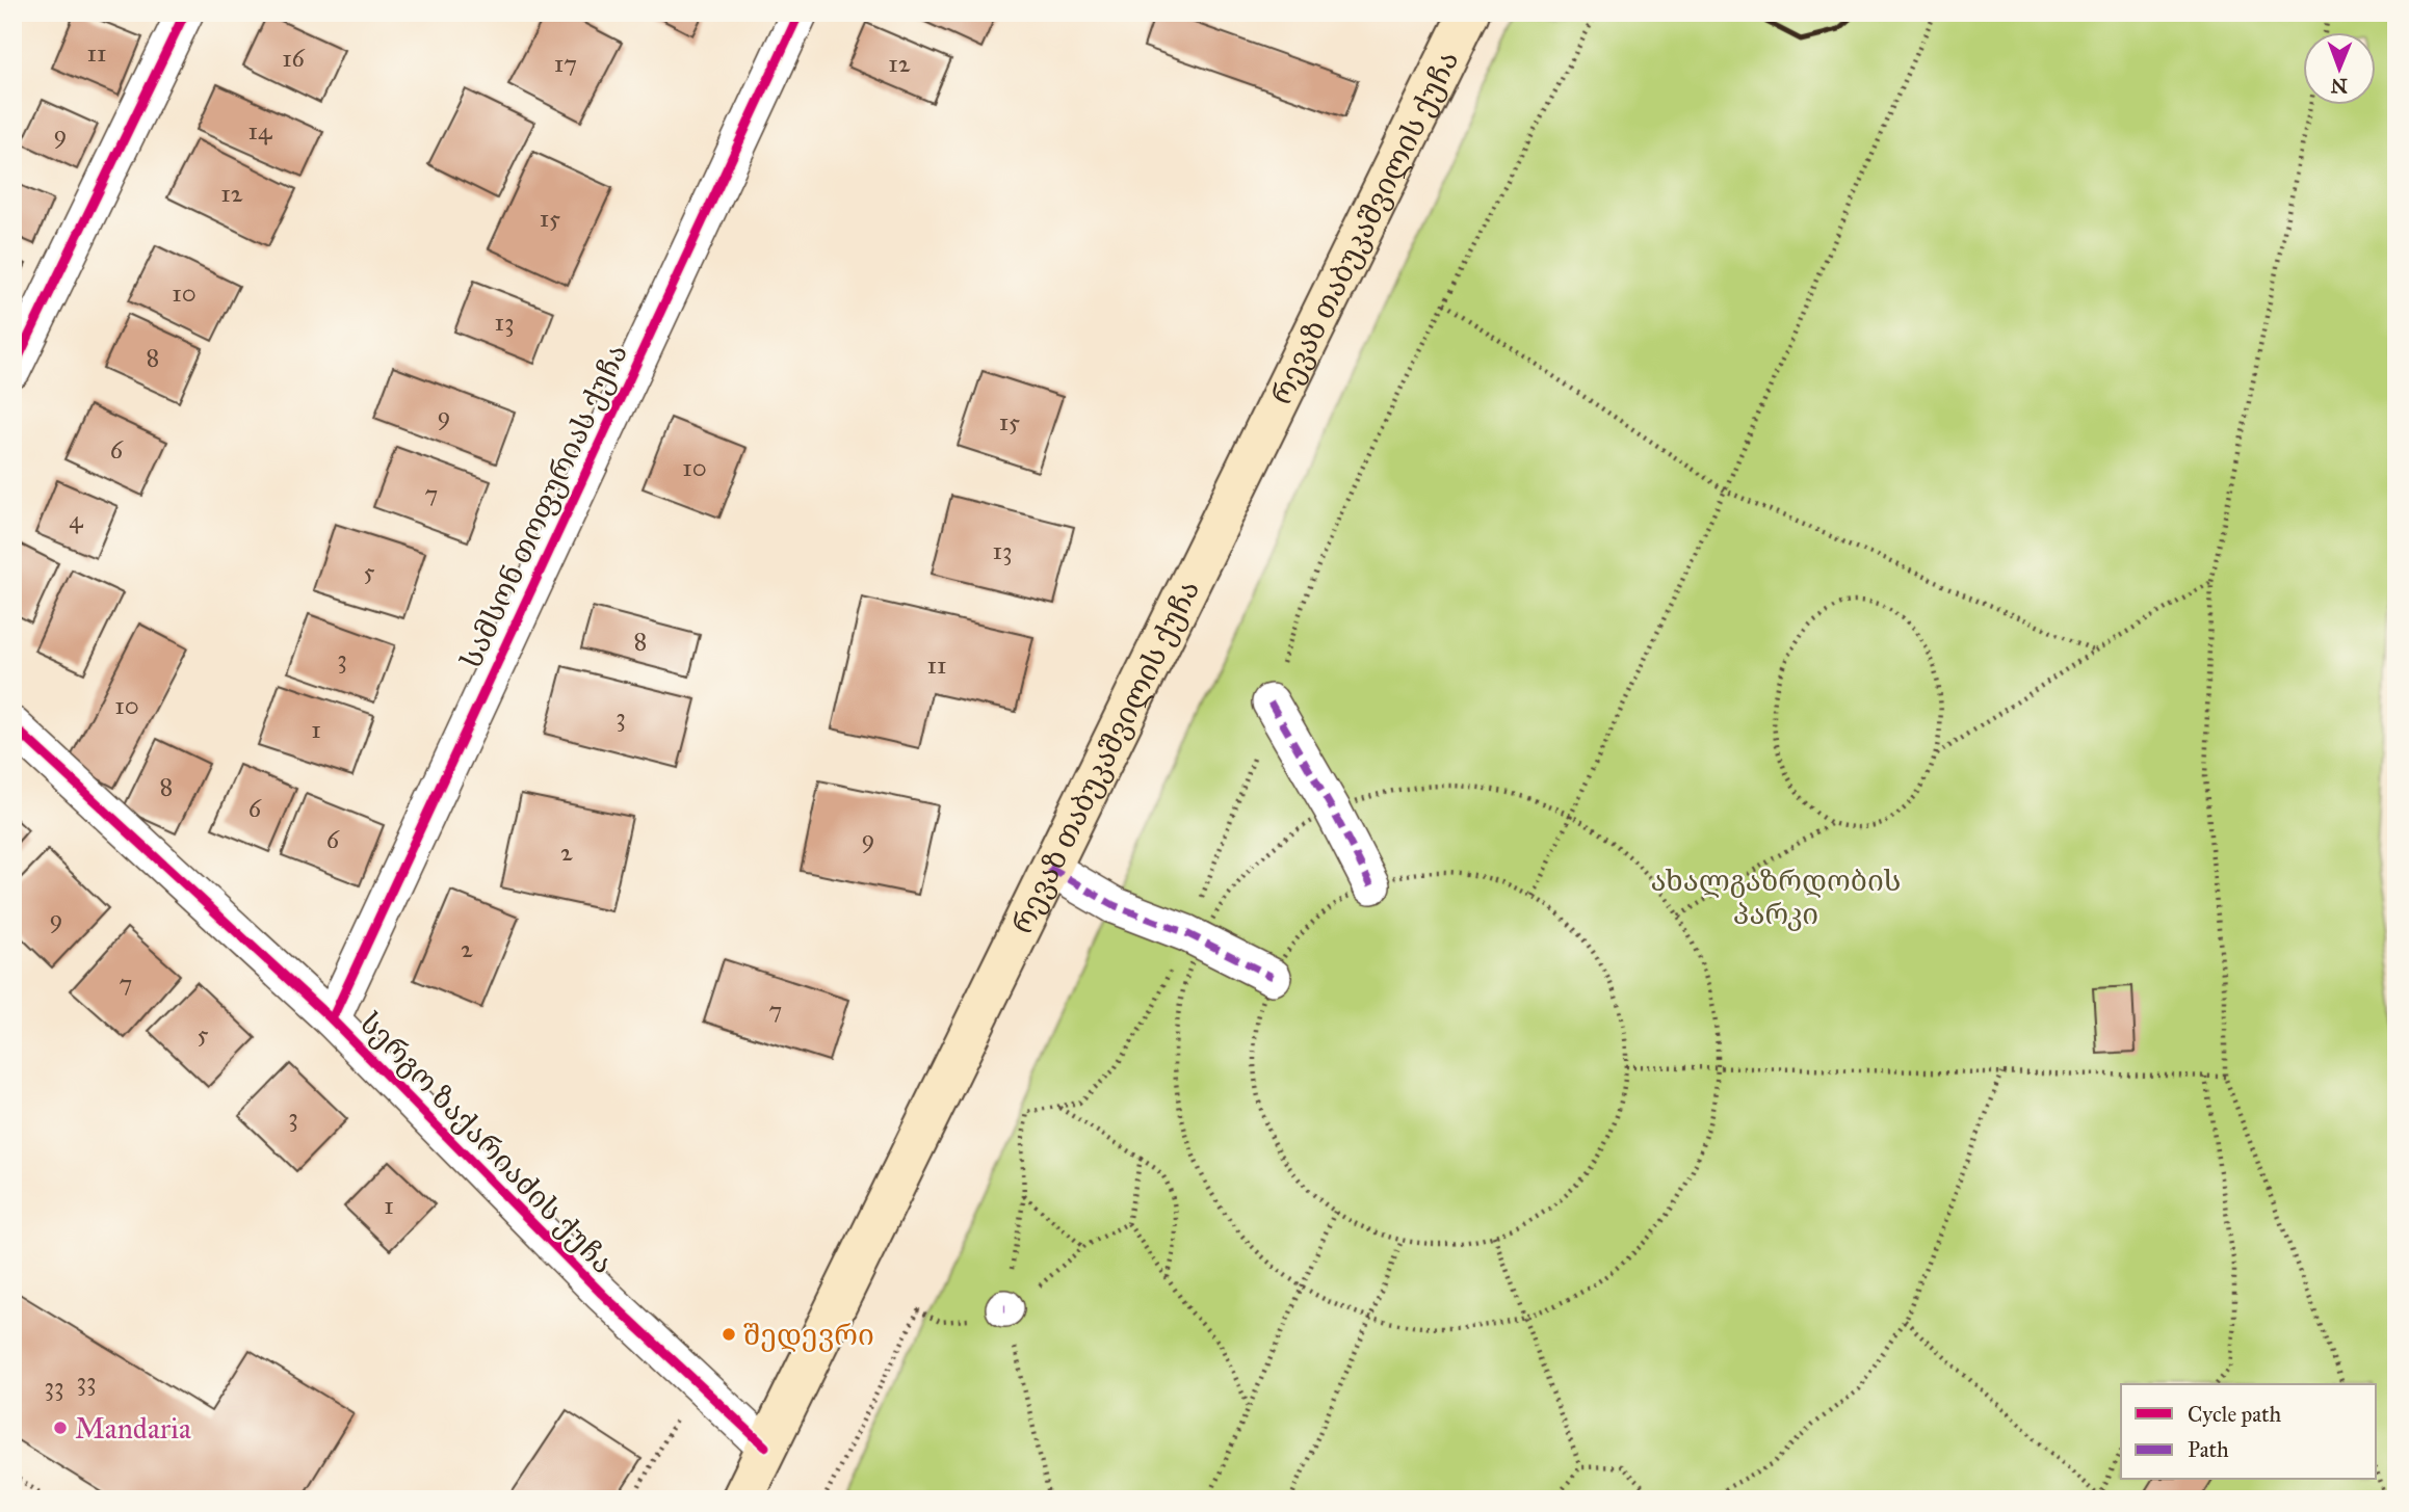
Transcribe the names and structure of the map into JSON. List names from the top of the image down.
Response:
{
  "streets": {
    "main road": ["რევაზ თაბუკაშვილის ქუჩა"],
    "street": ["სამსონ თოფურიას ქუჩა", "სერგო ზაქარიაძის ქუჩა"]
  },
  "crossings": [
    ["რევაზ თაბუკაშვილის ქუჩა", "სერგო ზაქარიაძის ქუჩა"],
    ["სამსონ თოფურიას ქუჩა", "სერგო ზაქარიაძის ქუჩა"]
  ],
  "parks": ["ახალგაზრდობის პარკი"],
  "places": ["შედევრი", "Mandaria"],
  "house_numbers": [
    "11",
    "16",
    "17",
    "12",
    "14",
    "9",
    "12",
    "15",
    "10",
    "13",
    "8",
    "9",
    "15",
    "6",
    "10",
    "7",
    "4",
    "13",
    "5",
    "8",
    "3",
    "11",
    "10",
    "3",
    "1",
    "8",
    "6",
    "9",
    "6",
    "2",
    "9",
    "2",
    "7",
    "7",
    "5",
    "3",
    "1",
    "33",
    "33"
  ],
  "legend": ["Cycle path", "Path"],
  "north": "bottom"
}
